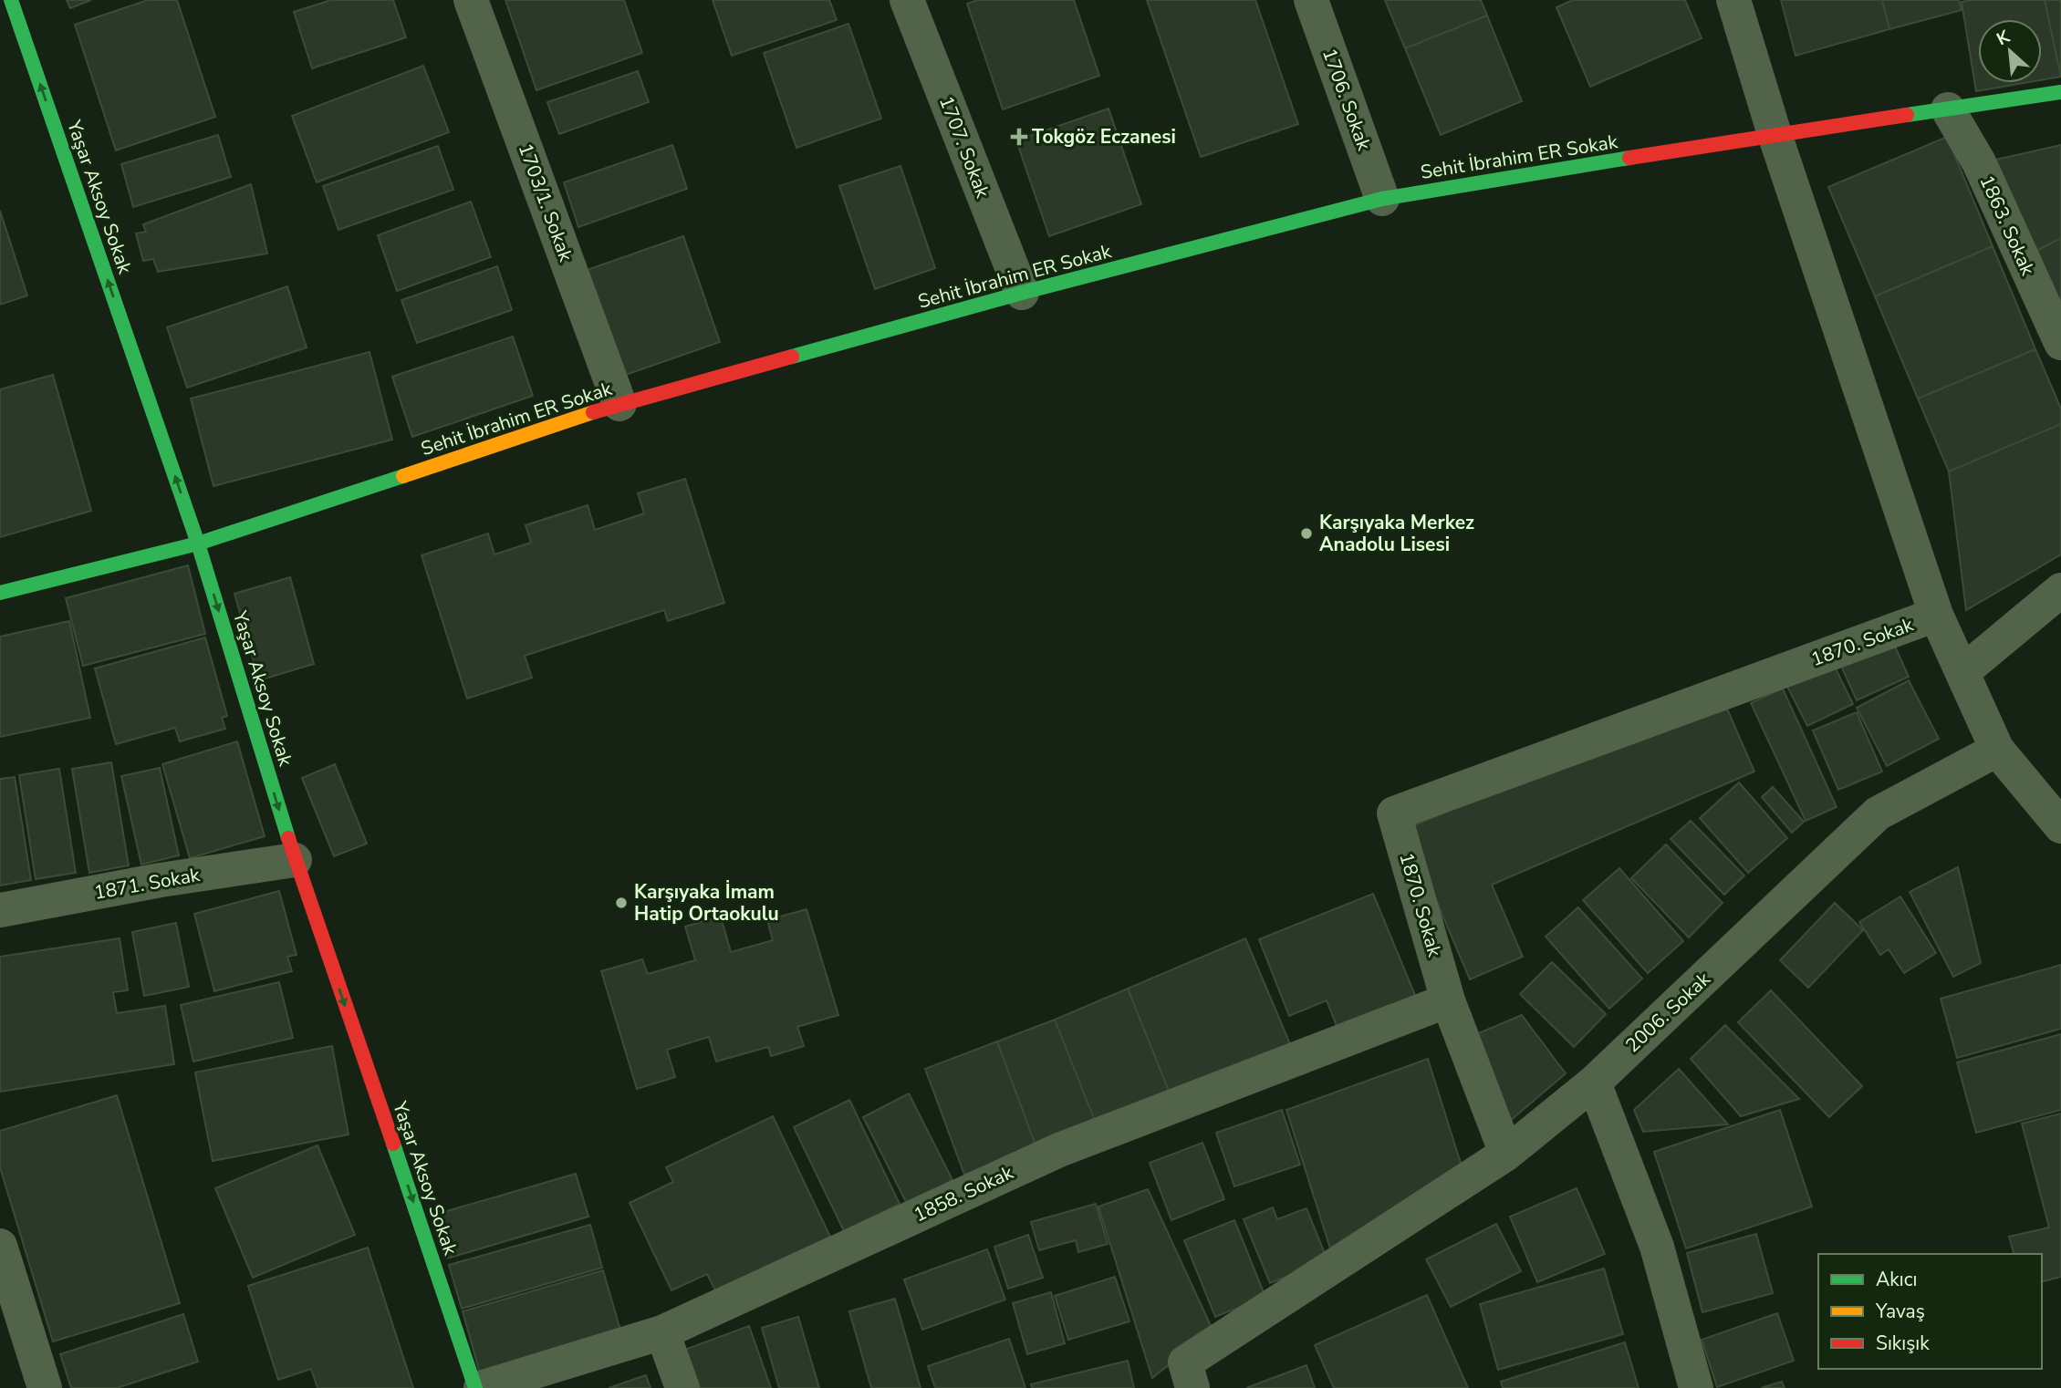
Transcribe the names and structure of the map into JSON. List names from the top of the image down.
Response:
{
  "streets": {
    "street": [
      "1706. Sokak",
      "1707. Sokak",
      "Sehit İbrahim ER Sokak",
      "Yaşar Aksoy Sokak",
      "1703/1. Sokak",
      "1863. Sokak",
      "1870. Sokak",
      "1871. Sokak",
      "2006. Sokak",
      "1858. Sokak"
    ]
  },
  "crossings": [
    ["1706. Sokak", "Sehit İbrahim ER Sokak"],
    ["1707. Sokak", "Sehit İbrahim ER Sokak"],
    ["Sehit İbrahim ER Sokak", "Yaşar Aksoy Sokak"],
    ["Sehit İbrahim ER Sokak", "1703/1. Sokak"],
    ["Sehit İbrahim ER Sokak", "1863. Sokak"],
    ["Yaşar Aksoy Sokak", "1871. Sokak"],
    ["1870. Sokak", "2006. Sokak"],
    ["1870. Sokak", "1858. Sokak"]
  ],
  "places": {
    "health": ["Tokgöz Eczanesi"],
    "other": ["Karşıyaka Merkez Anadolu Lisesi", "Karşıyaka İmam Hatip Ortaokulu"]
  },
  "legend": ["Akıcı", "Yavaş", "Sıkışık"],
  "north": "top left"
}
